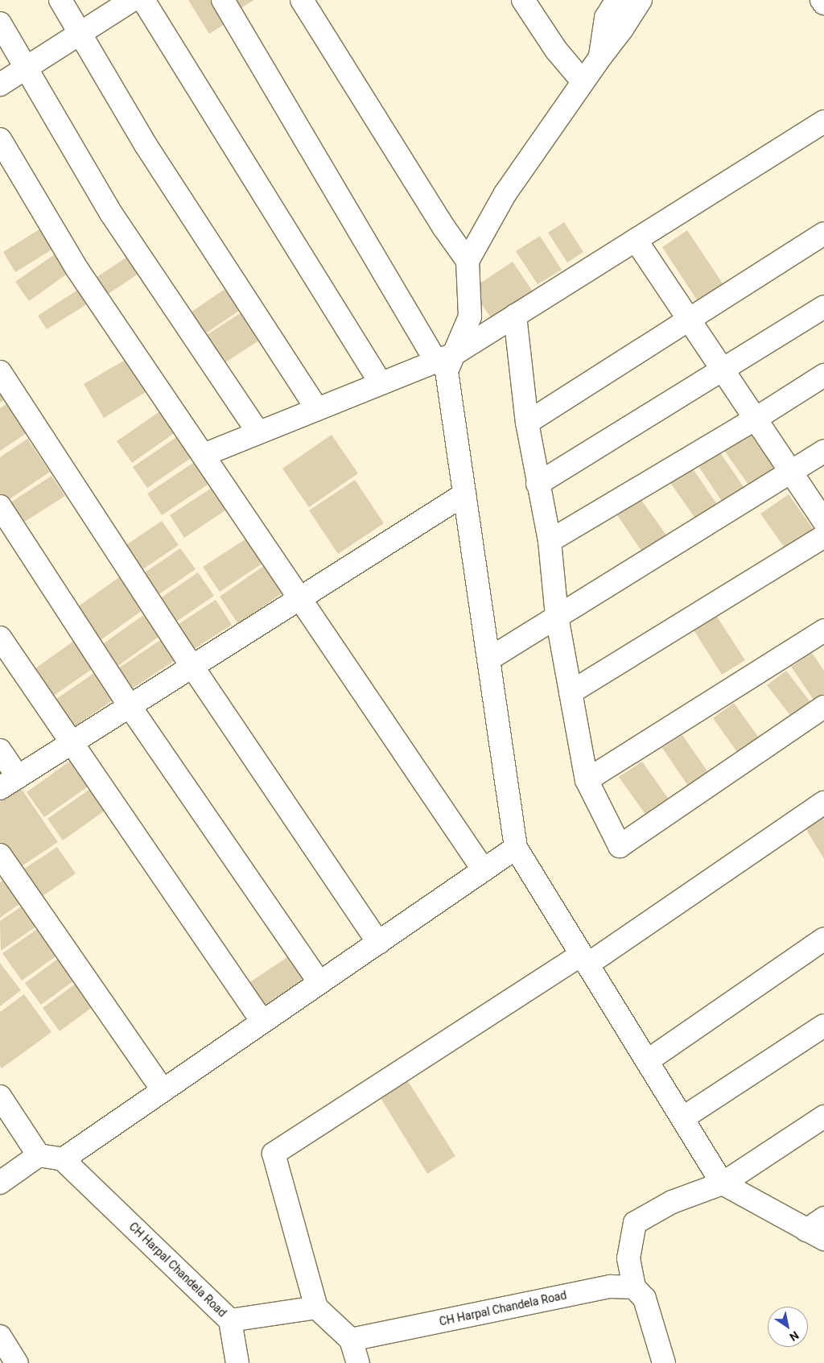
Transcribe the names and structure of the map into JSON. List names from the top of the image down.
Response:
{
  "streets": {
    "street": ["CH Harpal Chandela Road"]
  },
  "north": "bottom right"
}
